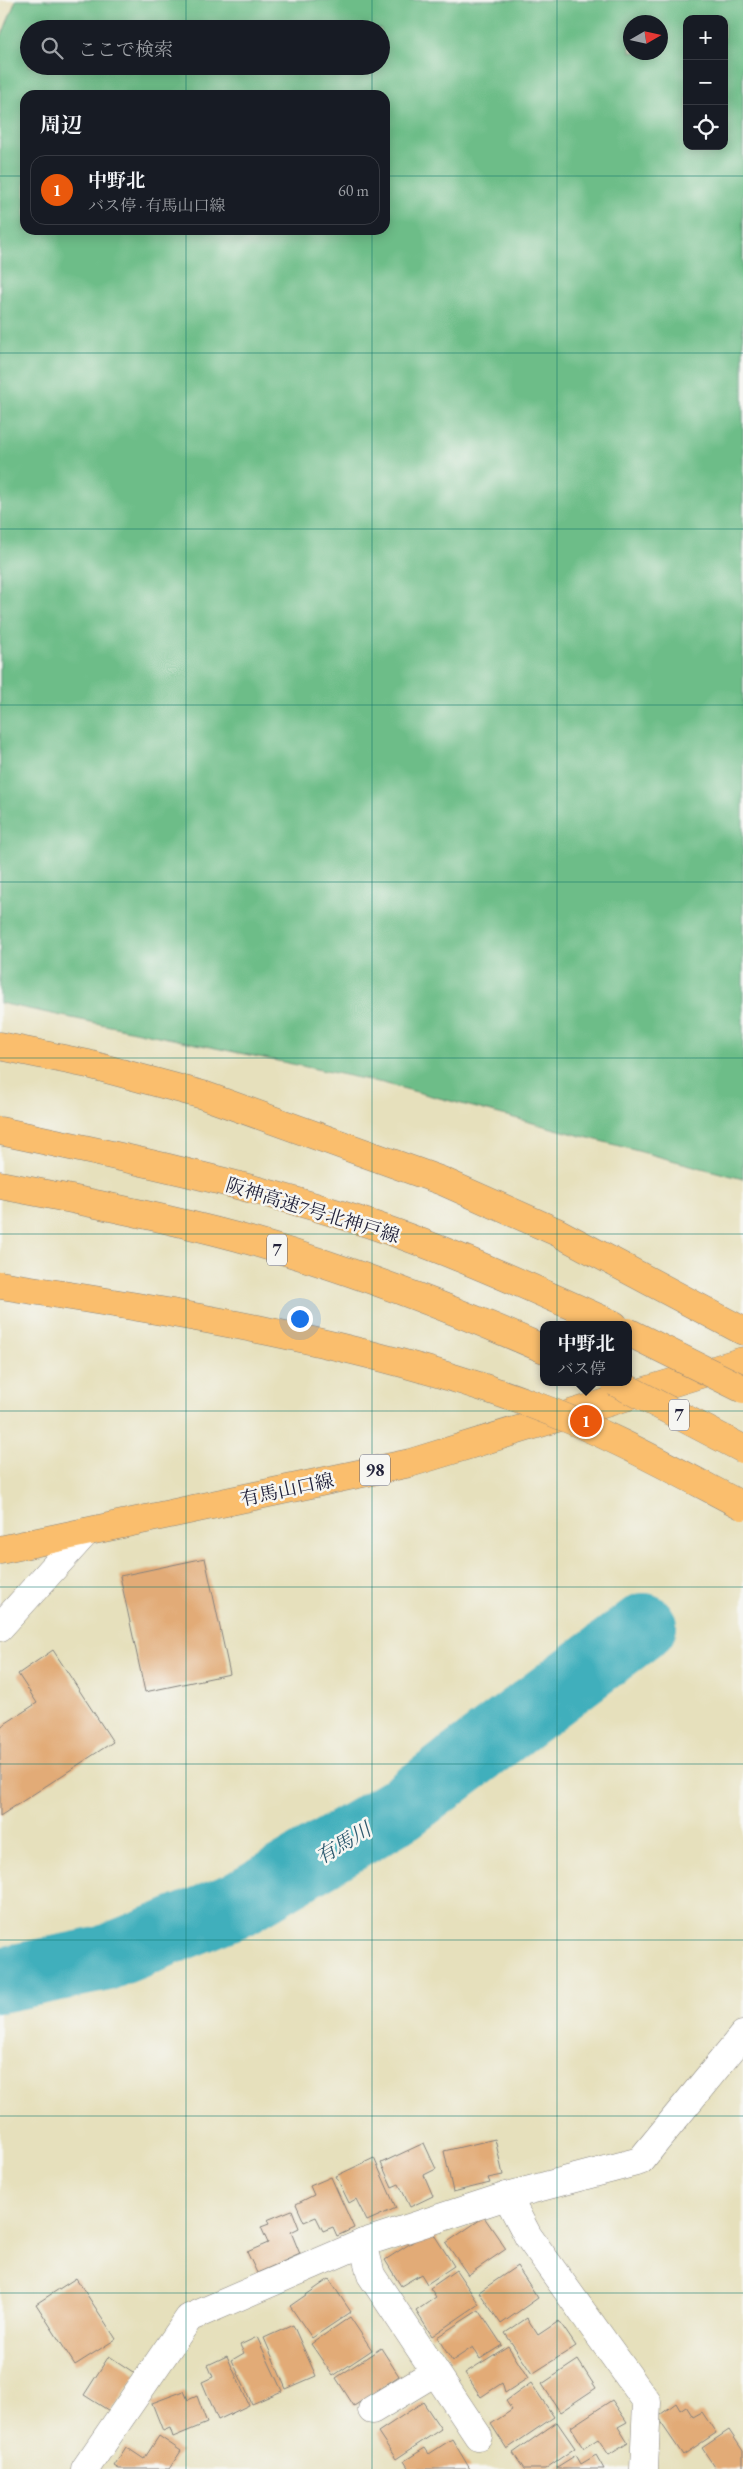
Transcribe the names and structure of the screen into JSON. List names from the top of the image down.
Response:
{
  "streets": {
    "main road": [
      "阪神高速7号北神戸線",
      "7",
      "98",
      "有馬山口線"
    ]
  },
  "water": ["有馬川"],
  "north": "right",
  "page": {
    "map_buttons": ["+", "−"],
    "search": "ここで検索",
    "heading": "周辺",
    "list": [
      {
        "mark": "1",
        "name": "中野北",
        "note": "バス停 · 有馬山口線",
        "value": "60 m"
      }
    ],
    "popup": ["中野北", "バス停"],
    "pins": "1"
  }
}
